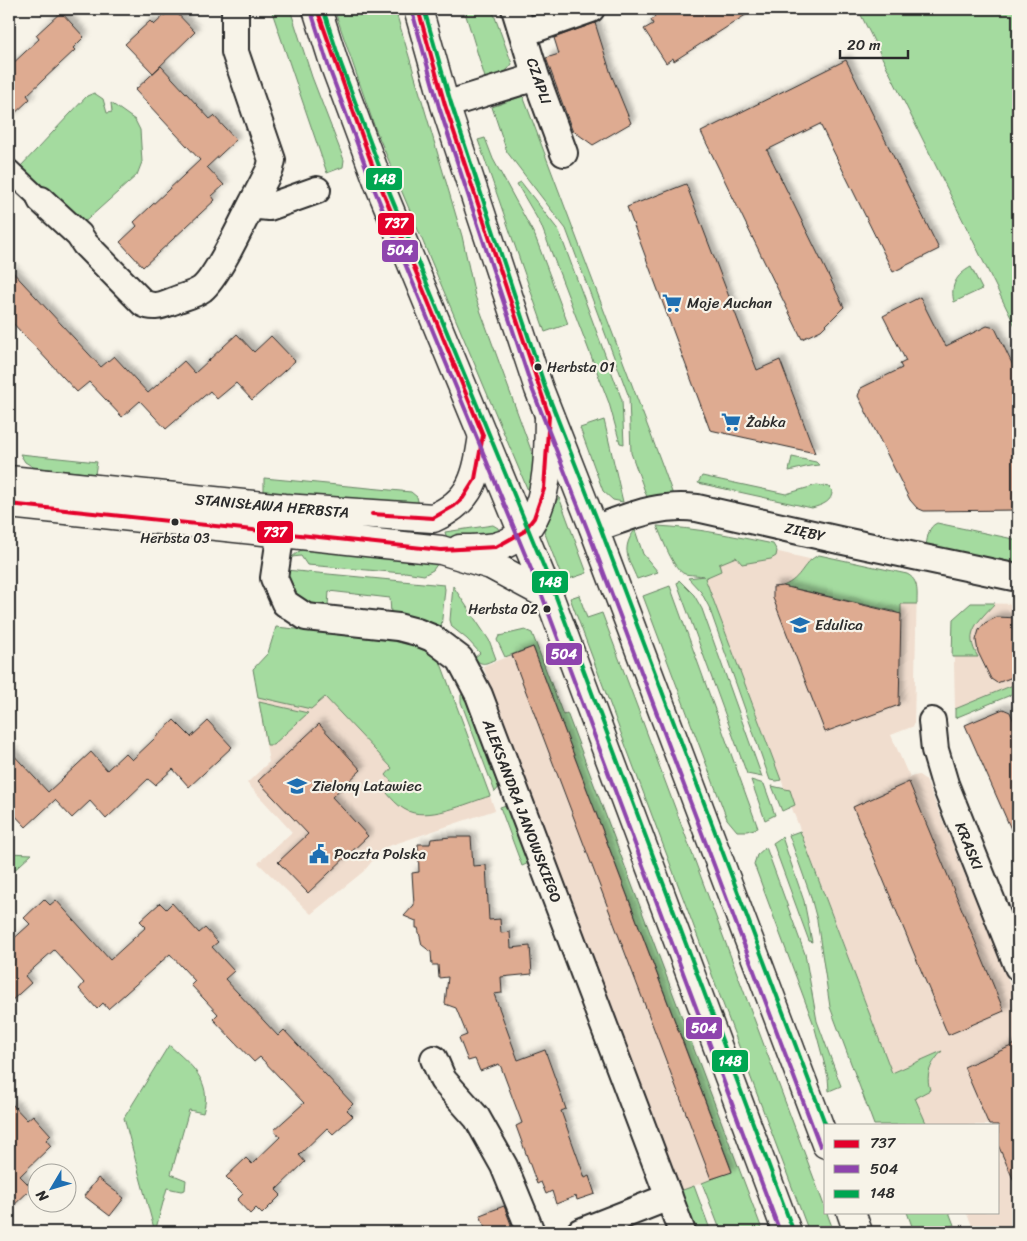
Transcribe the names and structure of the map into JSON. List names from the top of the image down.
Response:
{
  "streets": {
    "main road": ["STANISŁAWA HERBSTA"],
    "street": [
      "CZAPLI",
      "ZIĘBY",
      "ALEKSANDRA JANOWSKIEGO",
      "KRASKI"
    ]
  },
  "crossings": [
    ["STANISŁAWA HERBSTA", "ALEKSANDRA JANOWSKIEGO"]
  ],
  "places": {
    "supermarket": ["Moje Auchan", "Żabka"],
    "other": ["Herbsta 01", "Herbsta 03", "Herbsta 02"],
    "school or university": ["Edulica", "Zielony Latawiec"],
    "public building": ["Poczta Polska"]
  },
  "lines": ["transit line 737", "transit line 148", "transit line 504"],
  "legend": ["737", "504", "148"],
  "scale_bar": "20 m",
  "north": "bottom left"
}
